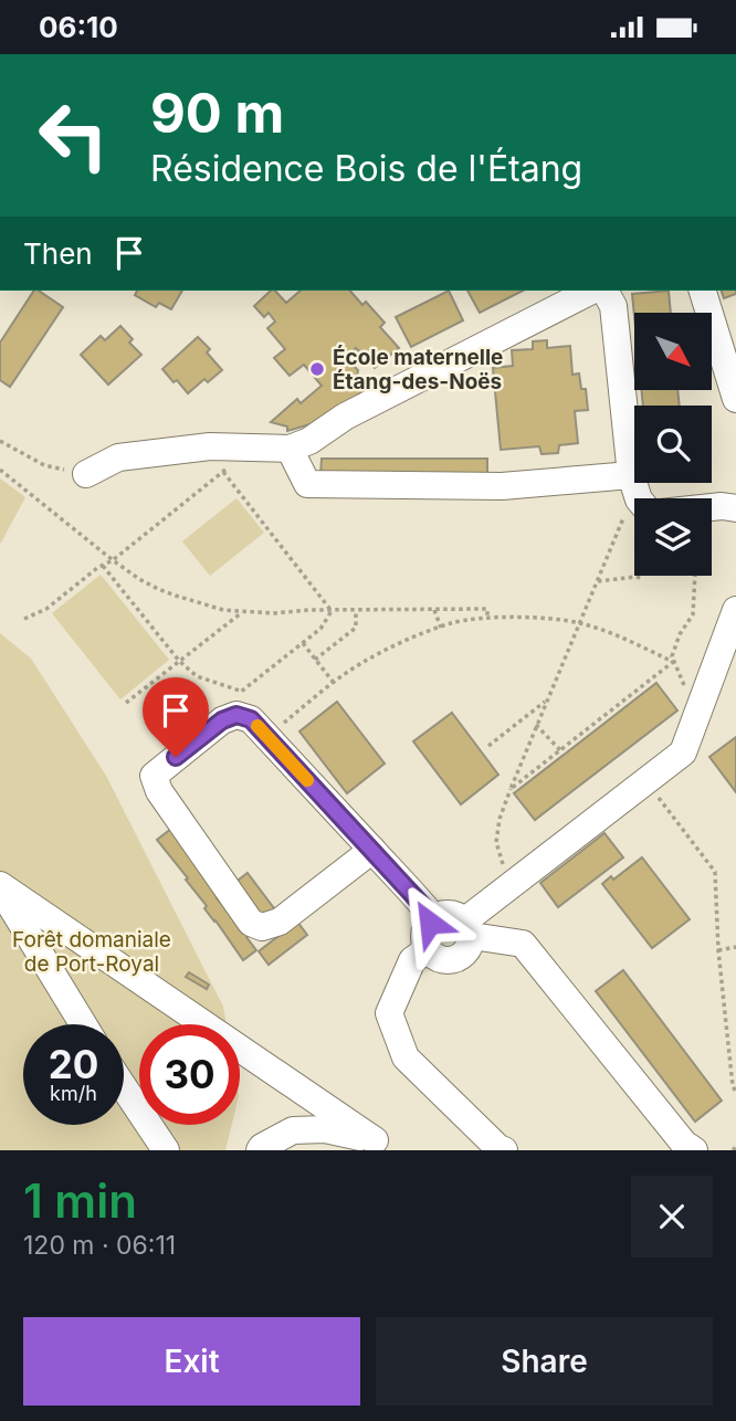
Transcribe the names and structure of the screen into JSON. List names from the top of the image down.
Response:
{
  "parks": ["Forêt domaniale de Port-Royal"],
  "places": ["École maternelle Étang-des-Noës"],
  "north": "bottom right",
  "page": {
    "status": "06:10",
    "turn": ["90 m", "Résidence Bois de l'Étang"],
    "then": "Then",
    "speed": "20 km/h",
    "limit": "30",
    "heading": ["1 min", "120 m · 06:11"],
    "buttons": ["Exit", "Share"]
  }
}
